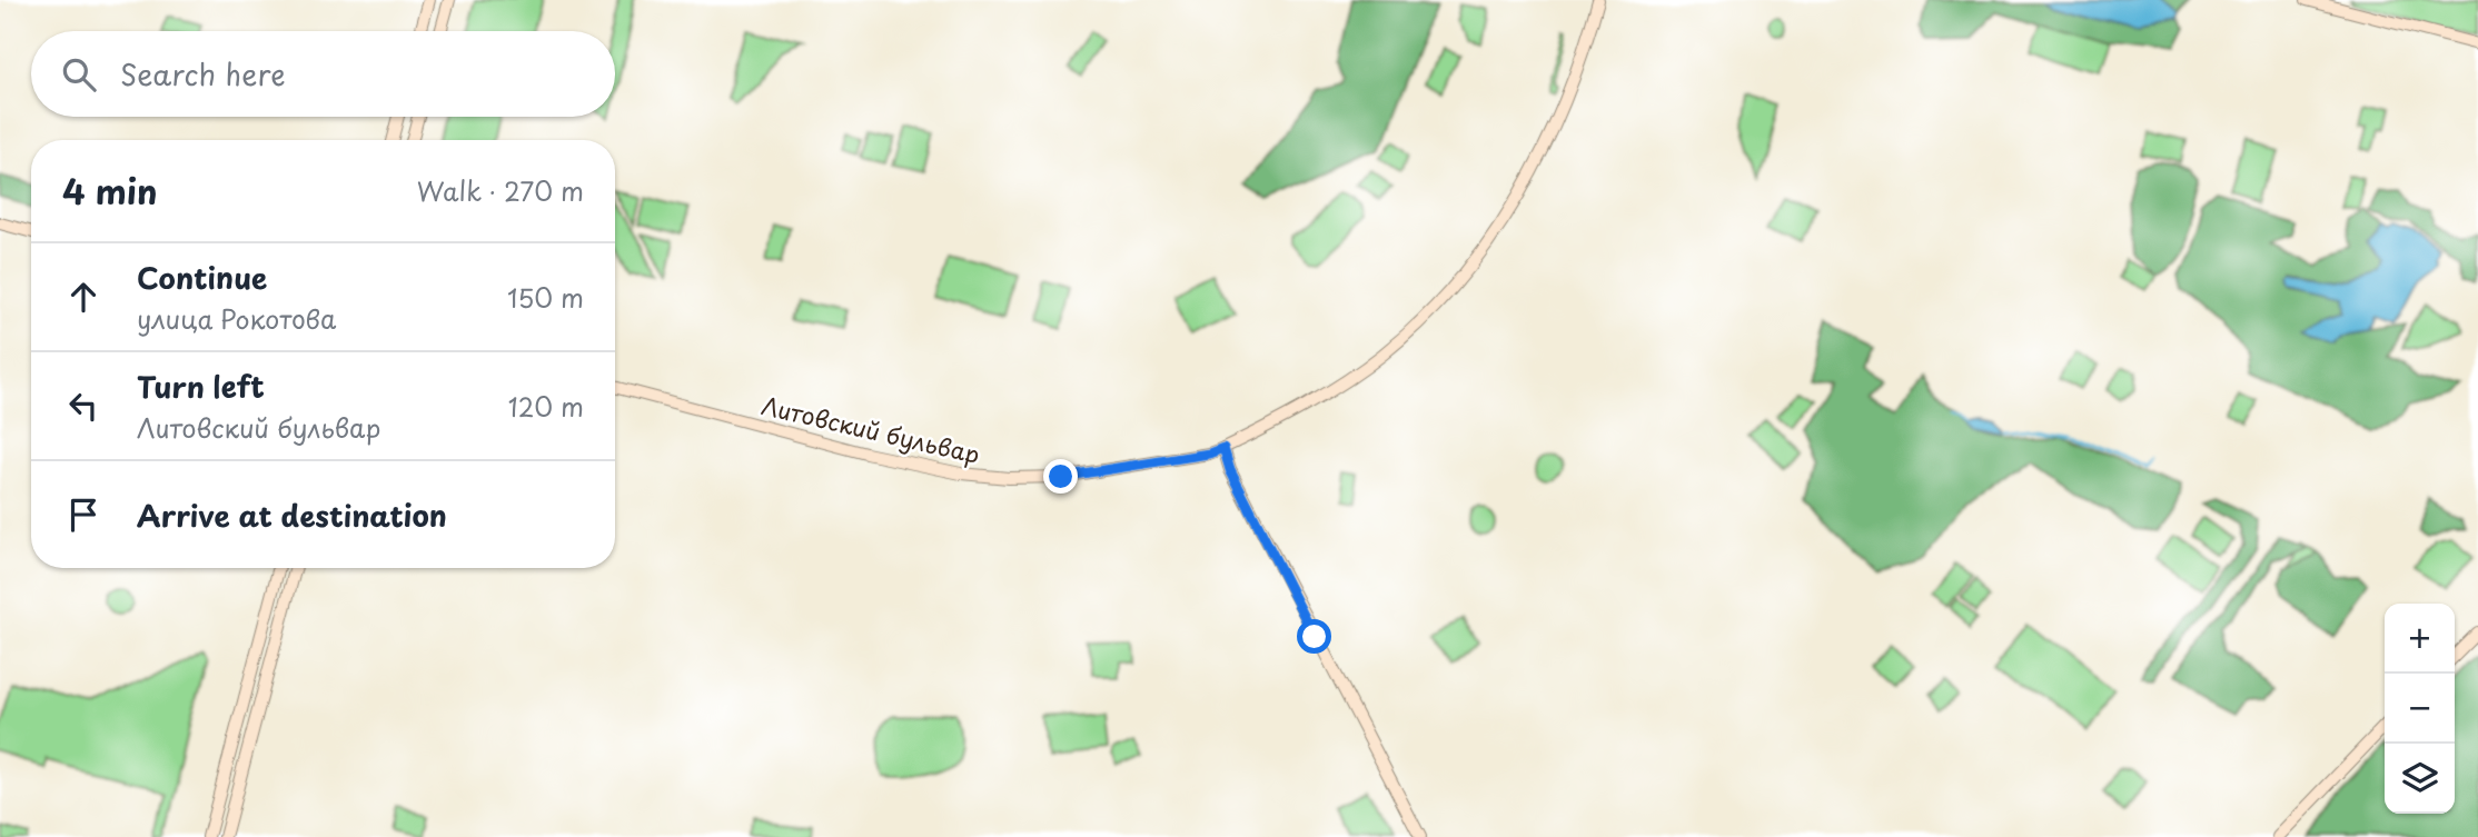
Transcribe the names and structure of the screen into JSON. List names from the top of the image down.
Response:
{
  "streets": {
    "main road": ["Литовский бульвар"]
  },
  "page": {
    "search": "Search here",
    "heading": ["4 min", "Walk · 270 m"],
    "list": [
      ["Continue", "улица Рокотова", "150 m"],
      ["Turn left", "Литовский бульвар", "120 m"],
      "Arrive at destination"
    ],
    "map_buttons": ["+", "−"]
  }
}
